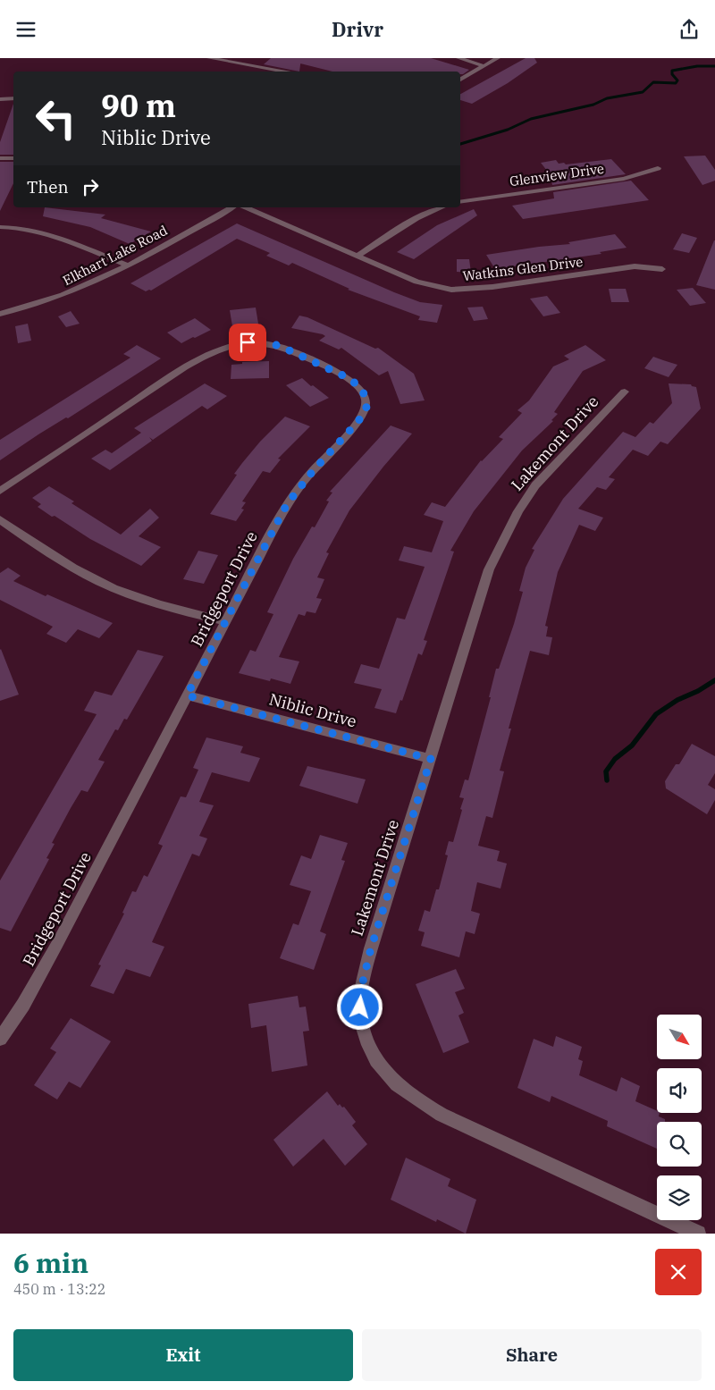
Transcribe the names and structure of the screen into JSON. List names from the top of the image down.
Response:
{
  "streets": {
    "street": [
      "Glenview Drive",
      "Elkhart Lake Road",
      "Watkins Glen Drive",
      "Lakemont Drive",
      "Bridgeport Drive",
      "Niblic Drive"
    ]
  },
  "crossings": [
    ["Lakemont Drive", "Niblic Drive"],
    ["Bridgeport Drive", "Niblic Drive"]
  ],
  "north": "bottom right",
  "page": {
    "header": "Drivr",
    "turn": ["90 m", "Niblic Drive"],
    "then": "Then",
    "heading": ["6 min", "450 m · 13:22"],
    "buttons": ["Exit", "Share"]
  }
}
